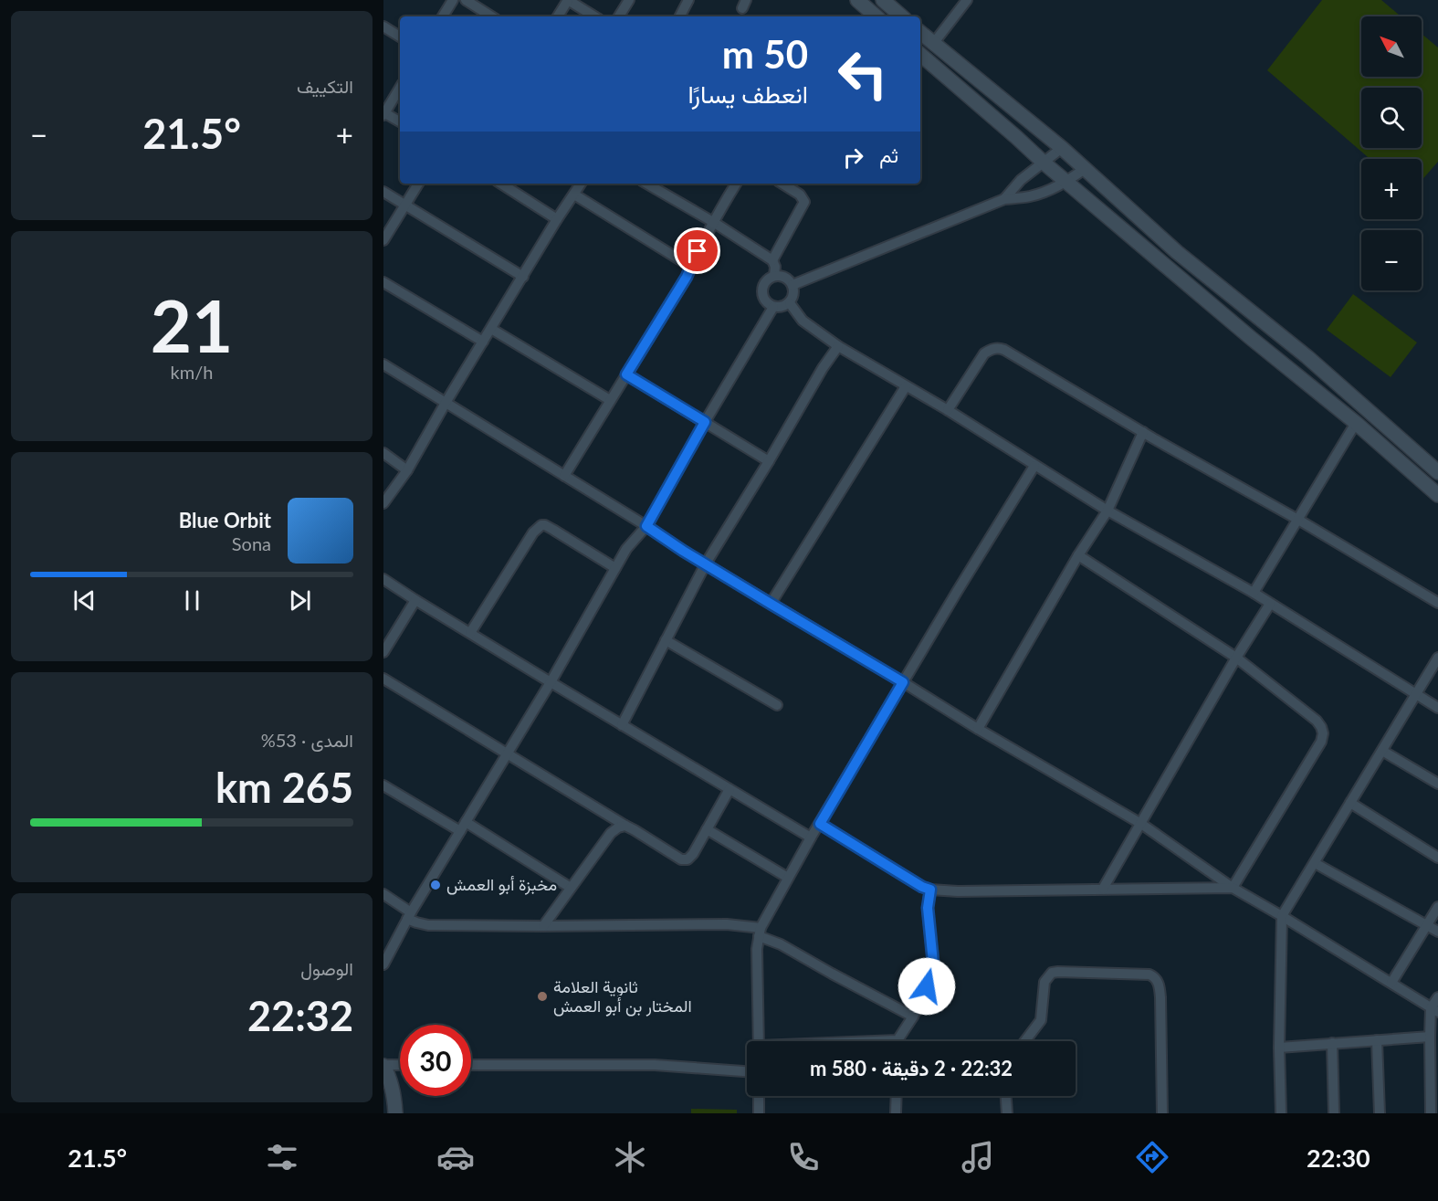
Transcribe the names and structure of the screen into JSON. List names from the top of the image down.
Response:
{
  "places": ["مخبزة أبو العمش", "ثانوية العلامة المختار بن أبو العمش"],
  "north": "top left",
  "page": {
    "tile": [
      "التكييف",
      ["21", "km/h"],
      ["المدى · 53%", "265 km"],
      ["الوصول", "22:32"]
    ],
    "map_buttons": ["+", "−"],
    "turn": ["50 m", "انعطف يسارًا"],
    "heat": ["−", "21.5°", "+"],
    "then": "ثم",
    "song": ["Blue Orbit", "Sona"],
    "limit": "30",
    "trip": "22:32 · 2 دقيقة · 580 m",
    "tabs": ["22:30", "21.5°"]
  }
}
